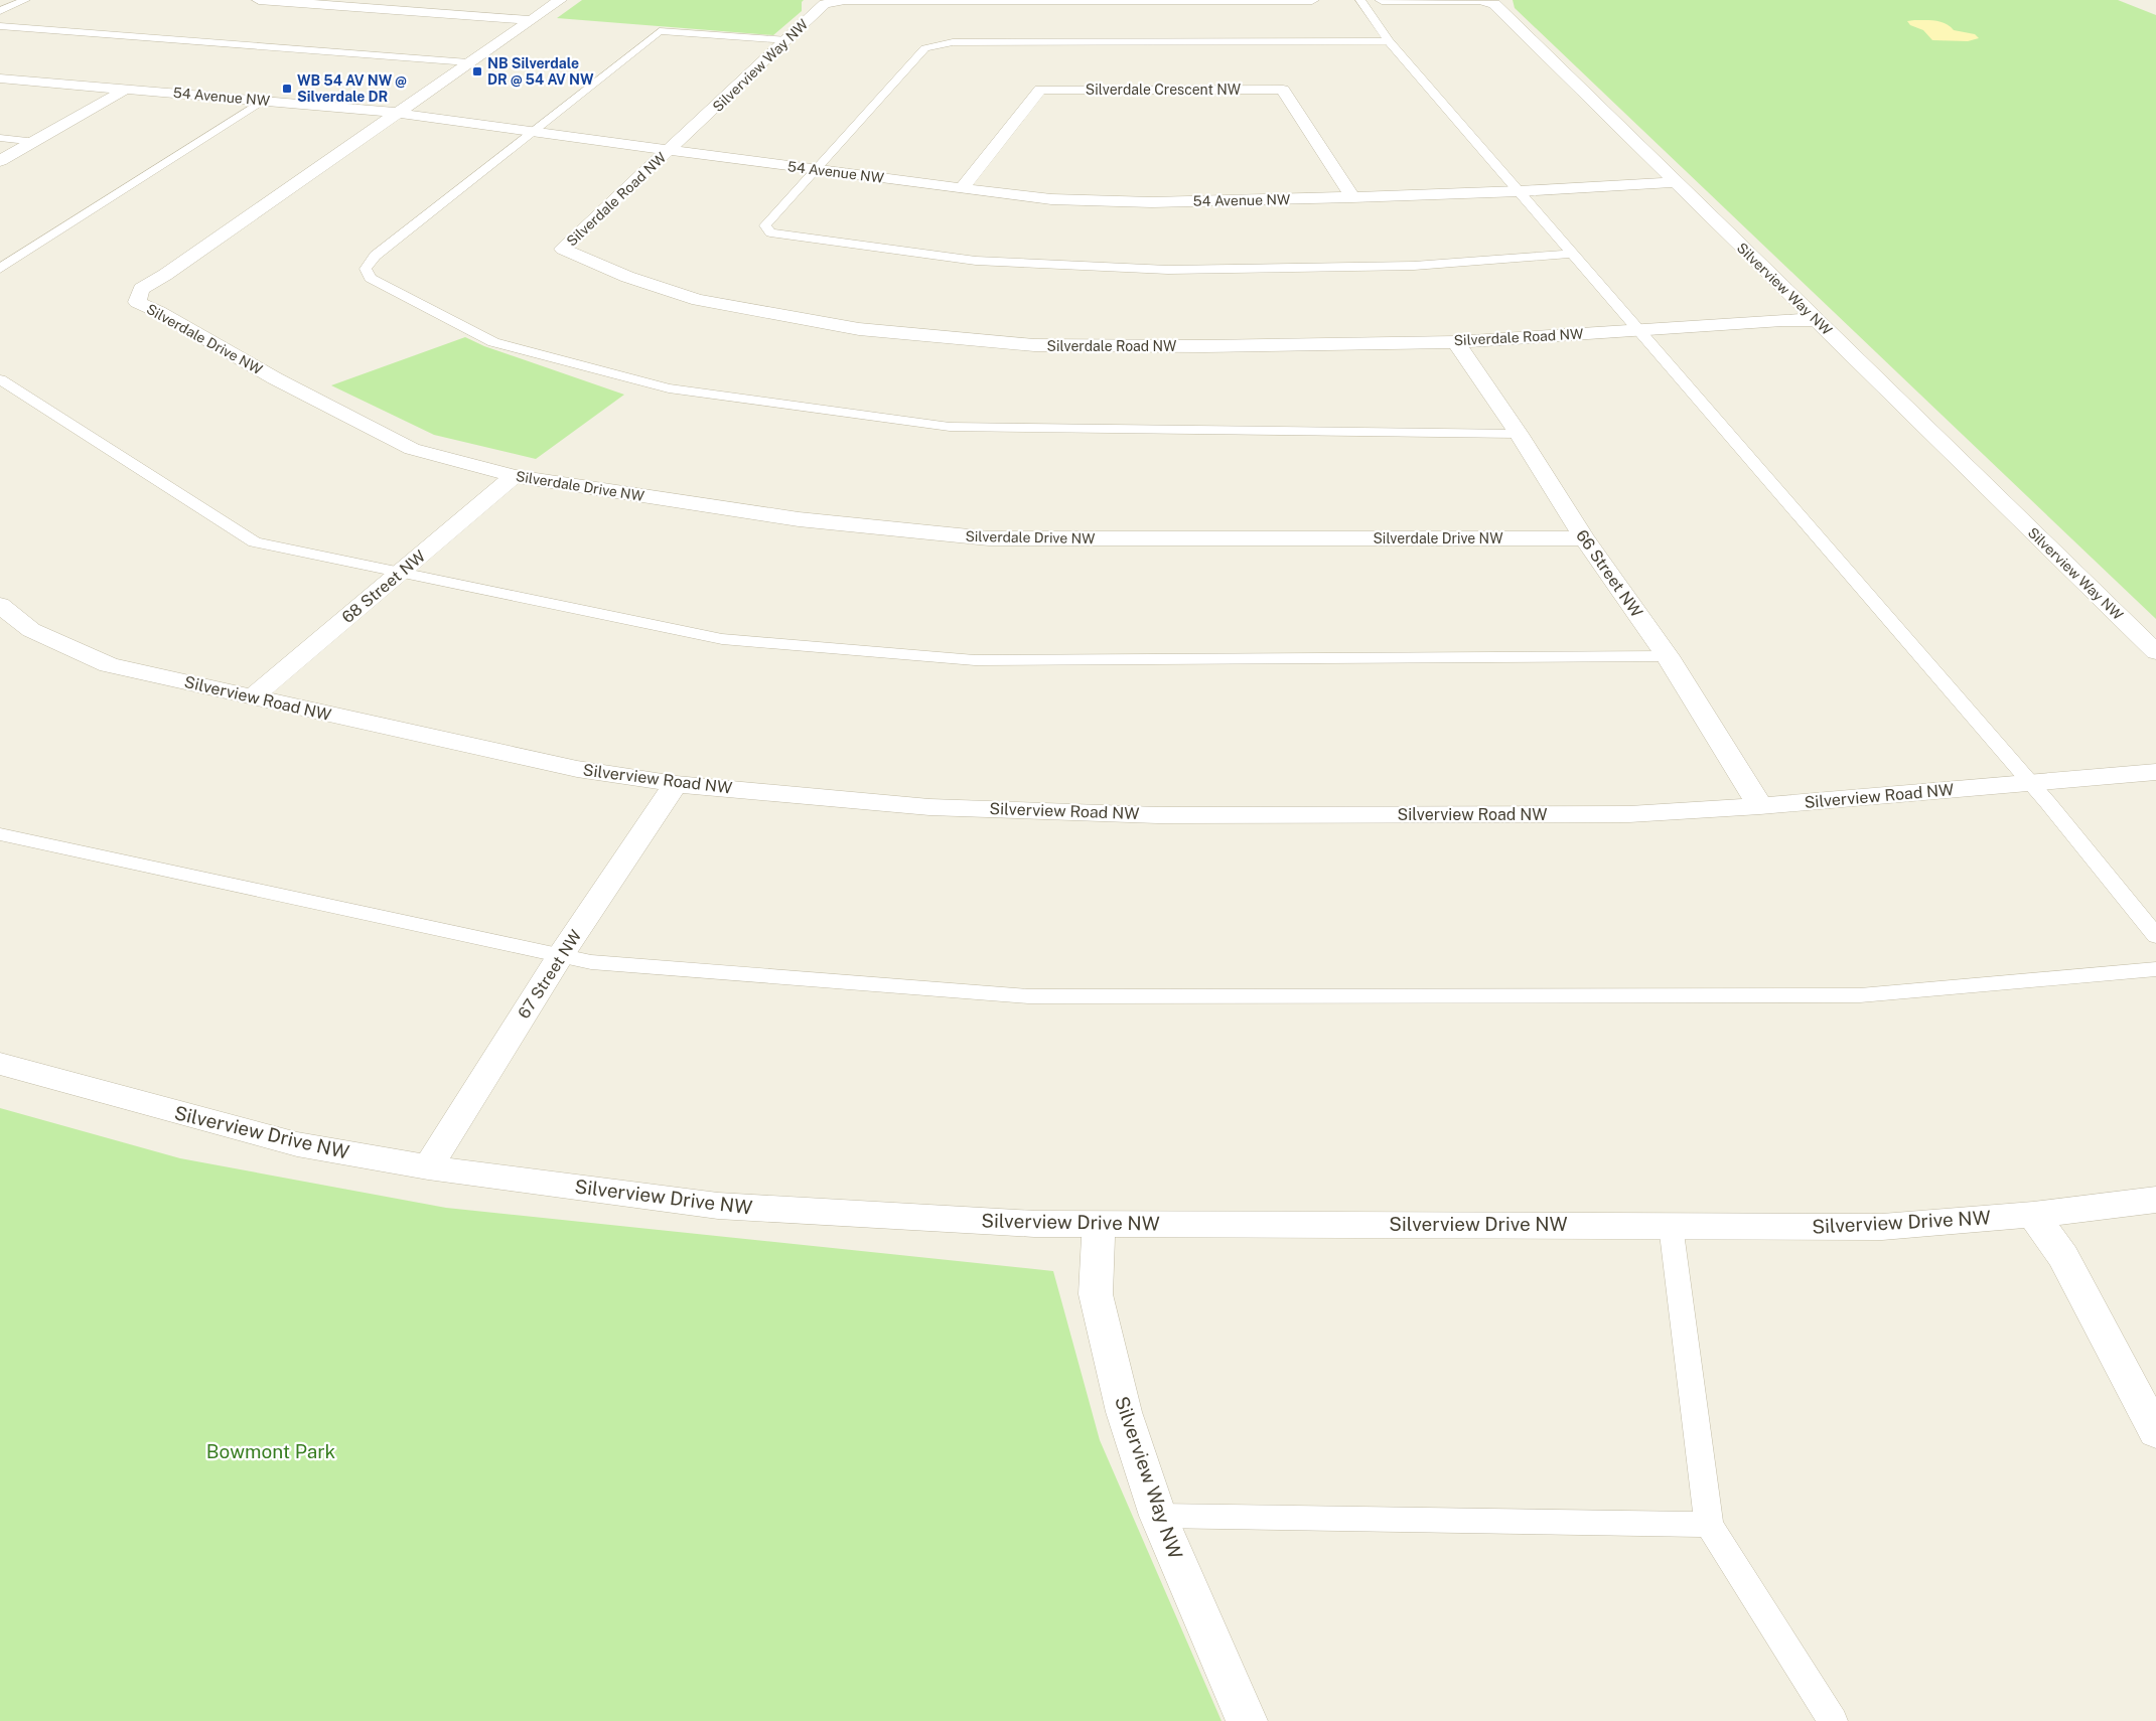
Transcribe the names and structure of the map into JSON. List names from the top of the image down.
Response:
{
  "streets": {
    "street": [
      "Silverview Way NW",
      "Silverdale Crescent NW",
      "54 Avenue NW",
      "Silverdale Road NW",
      "Silverdale Drive NW",
      "66 Street NW",
      "68 Street NW",
      "Silverview Road NW",
      "67 Street NW",
      "Silverview Drive NW"
    ]
  },
  "crossings": [
    ["Silverview Way NW", "54 Avenue NW"],
    ["Silverview Way NW", "Silverdale Road NW"],
    ["Silverview Way NW", "Silverview Drive NW"],
    ["Silverdale Crescent NW", "54 Avenue NW"],
    ["54 Avenue NW", "Silverdale Road NW"],
    ["54 Avenue NW", "Silverdale Drive NW"],
    ["Silverdale Road NW", "66 Street NW"],
    ["Silverdale Drive NW", "66 Street NW"],
    ["Silverdale Drive NW", "68 Street NW"],
    ["66 Street NW", "Silverview Road NW"],
    ["68 Street NW", "Silverview Road NW"],
    ["Silverview Road NW", "67 Street NW"],
    ["67 Street NW", "Silverview Drive NW"]
  ],
  "parks": ["Bowmont Park"],
  "places": {
    "transit": ["NB Silverdale DR @ 54 AV NW", "WB 54 AV NW @ Silverdale DR"]
  }
}
